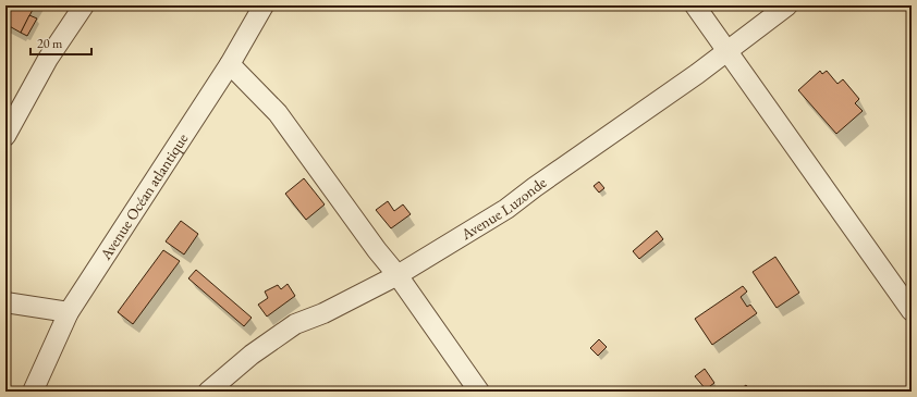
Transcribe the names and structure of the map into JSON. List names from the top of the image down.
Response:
{
  "streets": {
    "street": ["Avenue Océan atlantique", "Avenue Luzonde"]
  },
  "scale_bar": "20 m"
}
